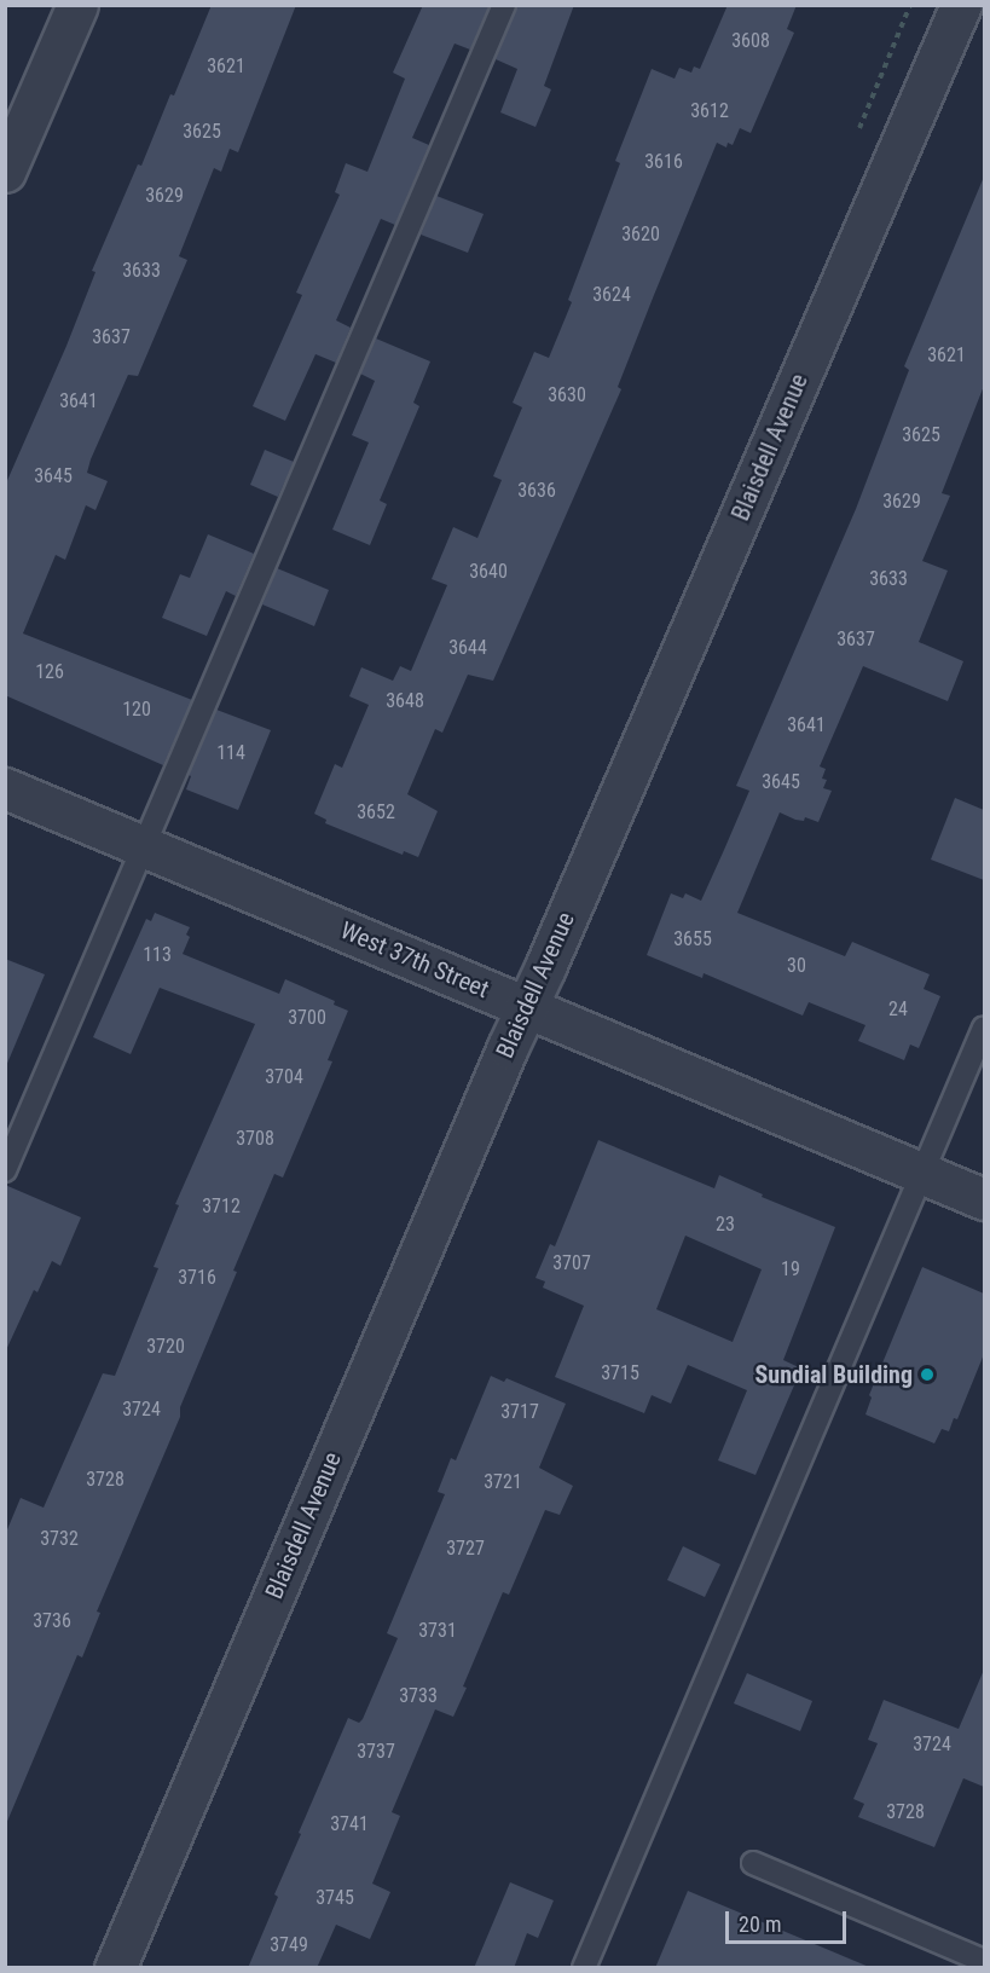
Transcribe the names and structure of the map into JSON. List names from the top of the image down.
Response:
{
  "streets": {
    "street": ["Blaisdell Avenue", "West 37th Street"]
  },
  "crossings": [
    ["Blaisdell Avenue", "West 37th Street"]
  ],
  "places": ["Sundial Building"],
  "house_numbers": [
    "3608",
    "3621",
    "3612",
    "3625",
    "3616",
    "3629",
    "3620",
    "3633",
    "3624",
    "3637",
    "3621",
    "3630",
    "3641",
    "3625",
    "3645",
    "3636",
    "3629",
    "3640",
    "3633",
    "3637",
    "3644",
    "126",
    "3648",
    "120",
    "3641",
    "114",
    "3645",
    "3652",
    "3655",
    "113",
    "30",
    "24",
    "3700",
    "3704",
    "3708",
    "3712",
    "23",
    "3707",
    "19",
    "3716",
    "3720",
    "3715",
    "3724",
    "3717",
    "3728",
    "3721",
    "3732",
    "3727",
    "3736",
    "3731",
    "3733",
    "3724",
    "3737",
    "3728",
    "3741",
    "3745",
    "3749"
  ],
  "scale_bar": "20 m"
}
